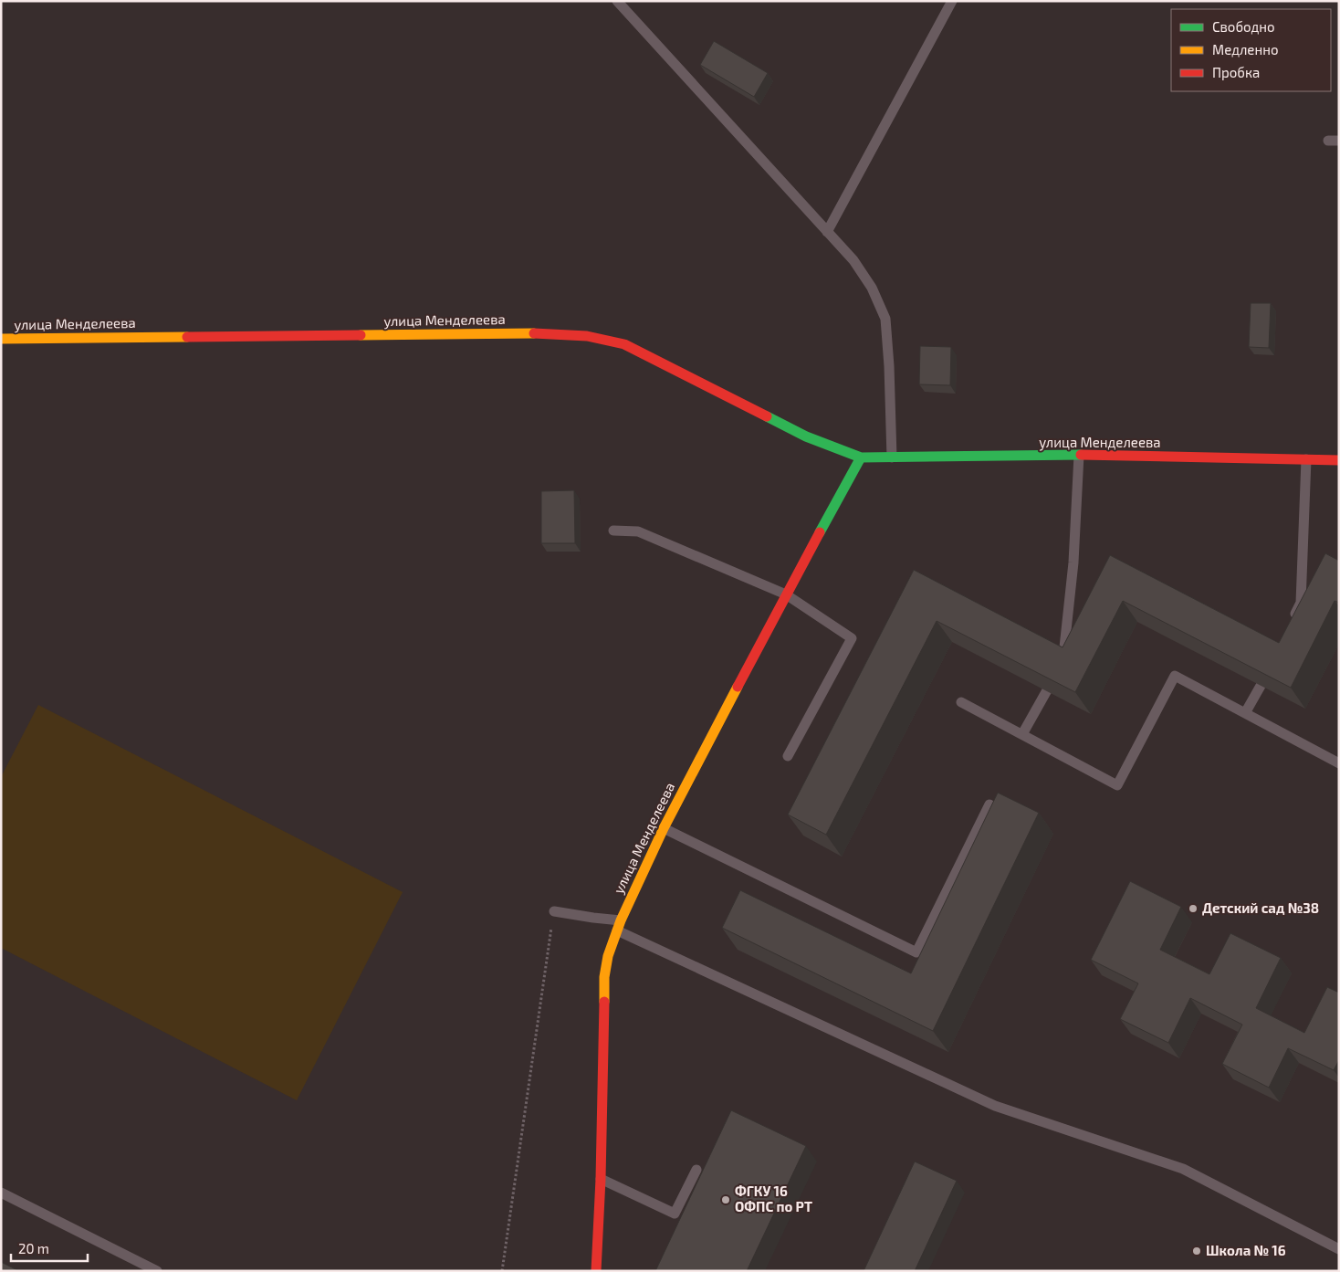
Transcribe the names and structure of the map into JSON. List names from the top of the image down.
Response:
{
  "streets": {
    "street": ["улица Менделеева"]
  },
  "places": ["Детский сад №38", "ФГКУ 16 ОФПС по РТ", "Школа № 16"],
  "legend": ["Свободно", "Медленно", "Пробка"],
  "scale_bar": "20 m"
}
